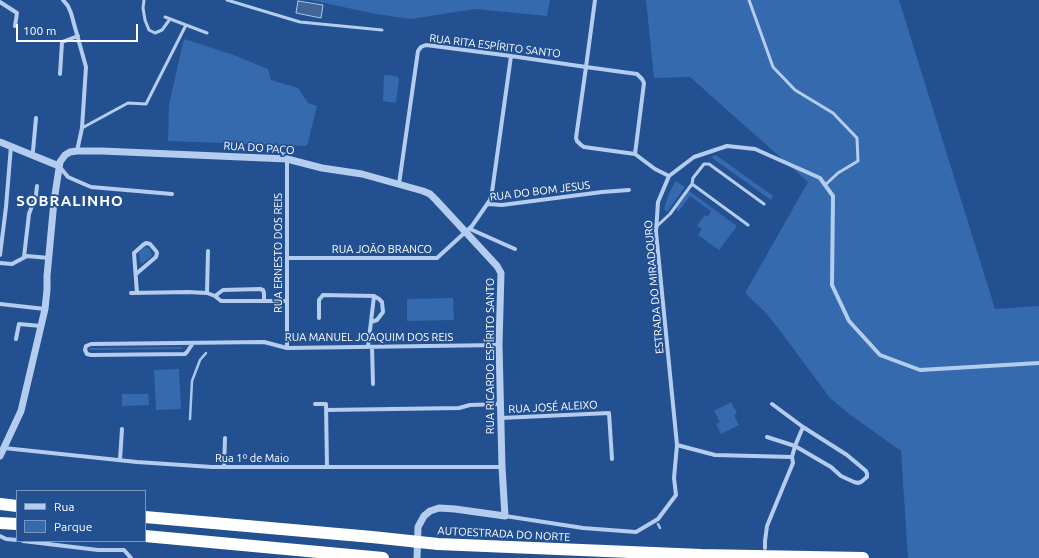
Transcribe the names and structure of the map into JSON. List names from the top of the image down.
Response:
{
  "streets": {
    "highway": ["AUTOESTRADA DO NORTE"],
    "street": [
      "RUA RITA ESPÍRITO SANTO",
      "RUA DO PAÇO",
      "RUA DO BOM JESUS",
      "RUA JOÃO BRANCO",
      "RUA ERNESTO DOS REIS",
      "ESTRADA DO MIRADOURO",
      "RUA MANUEL JOAQUIM DOS REIS",
      "RUA RICARDO ESPÍRITO SANTO",
      "RUA JOSÉ ALEIXO",
      "Rua 1º de Maio"
    ]
  },
  "crossings": [
    ["RUA RITA ESPÍRITO SANTO", "RUA DO PAÇO"],
    ["RUA DO PAÇO", "RUA DO BOM JESUS"],
    ["RUA DO PAÇO", "RUA JOÃO BRANCO"],
    ["RUA DO PAÇO", "RUA ERNESTO DOS REIS"],
    ["RUA DO PAÇO", "RUA RICARDO ESPÍRITO SANTO"],
    ["RUA DO BOM JESUS", "RUA JOÃO BRANCO"],
    ["RUA DO BOM JESUS", "RUA RICARDO ESPÍRITO SANTO"],
    ["RUA JOÃO BRANCO", "RUA ERNESTO DOS REIS"],
    ["RUA JOÃO BRANCO", "RUA RICARDO ESPÍRITO SANTO"],
    ["RUA ERNESTO DOS REIS", "RUA MANUEL JOAQUIM DOS REIS"],
    ["ESTRADA DO MIRADOURO", "RUA RICARDO ESPÍRITO SANTO"],
    ["RUA MANUEL JOAQUIM DOS REIS", "RUA RICARDO ESPÍRITO SANTO"],
    ["RUA RICARDO ESPÍRITO SANTO", "RUA JOSÉ ALEIXO"],
    ["RUA RICARDO ESPÍRITO SANTO", "Rua 1º de Maio"]
  ],
  "districts": ["SOBRALINHO"],
  "legend": ["Rua", "Parque"],
  "scale_bar": "100 m"
}
